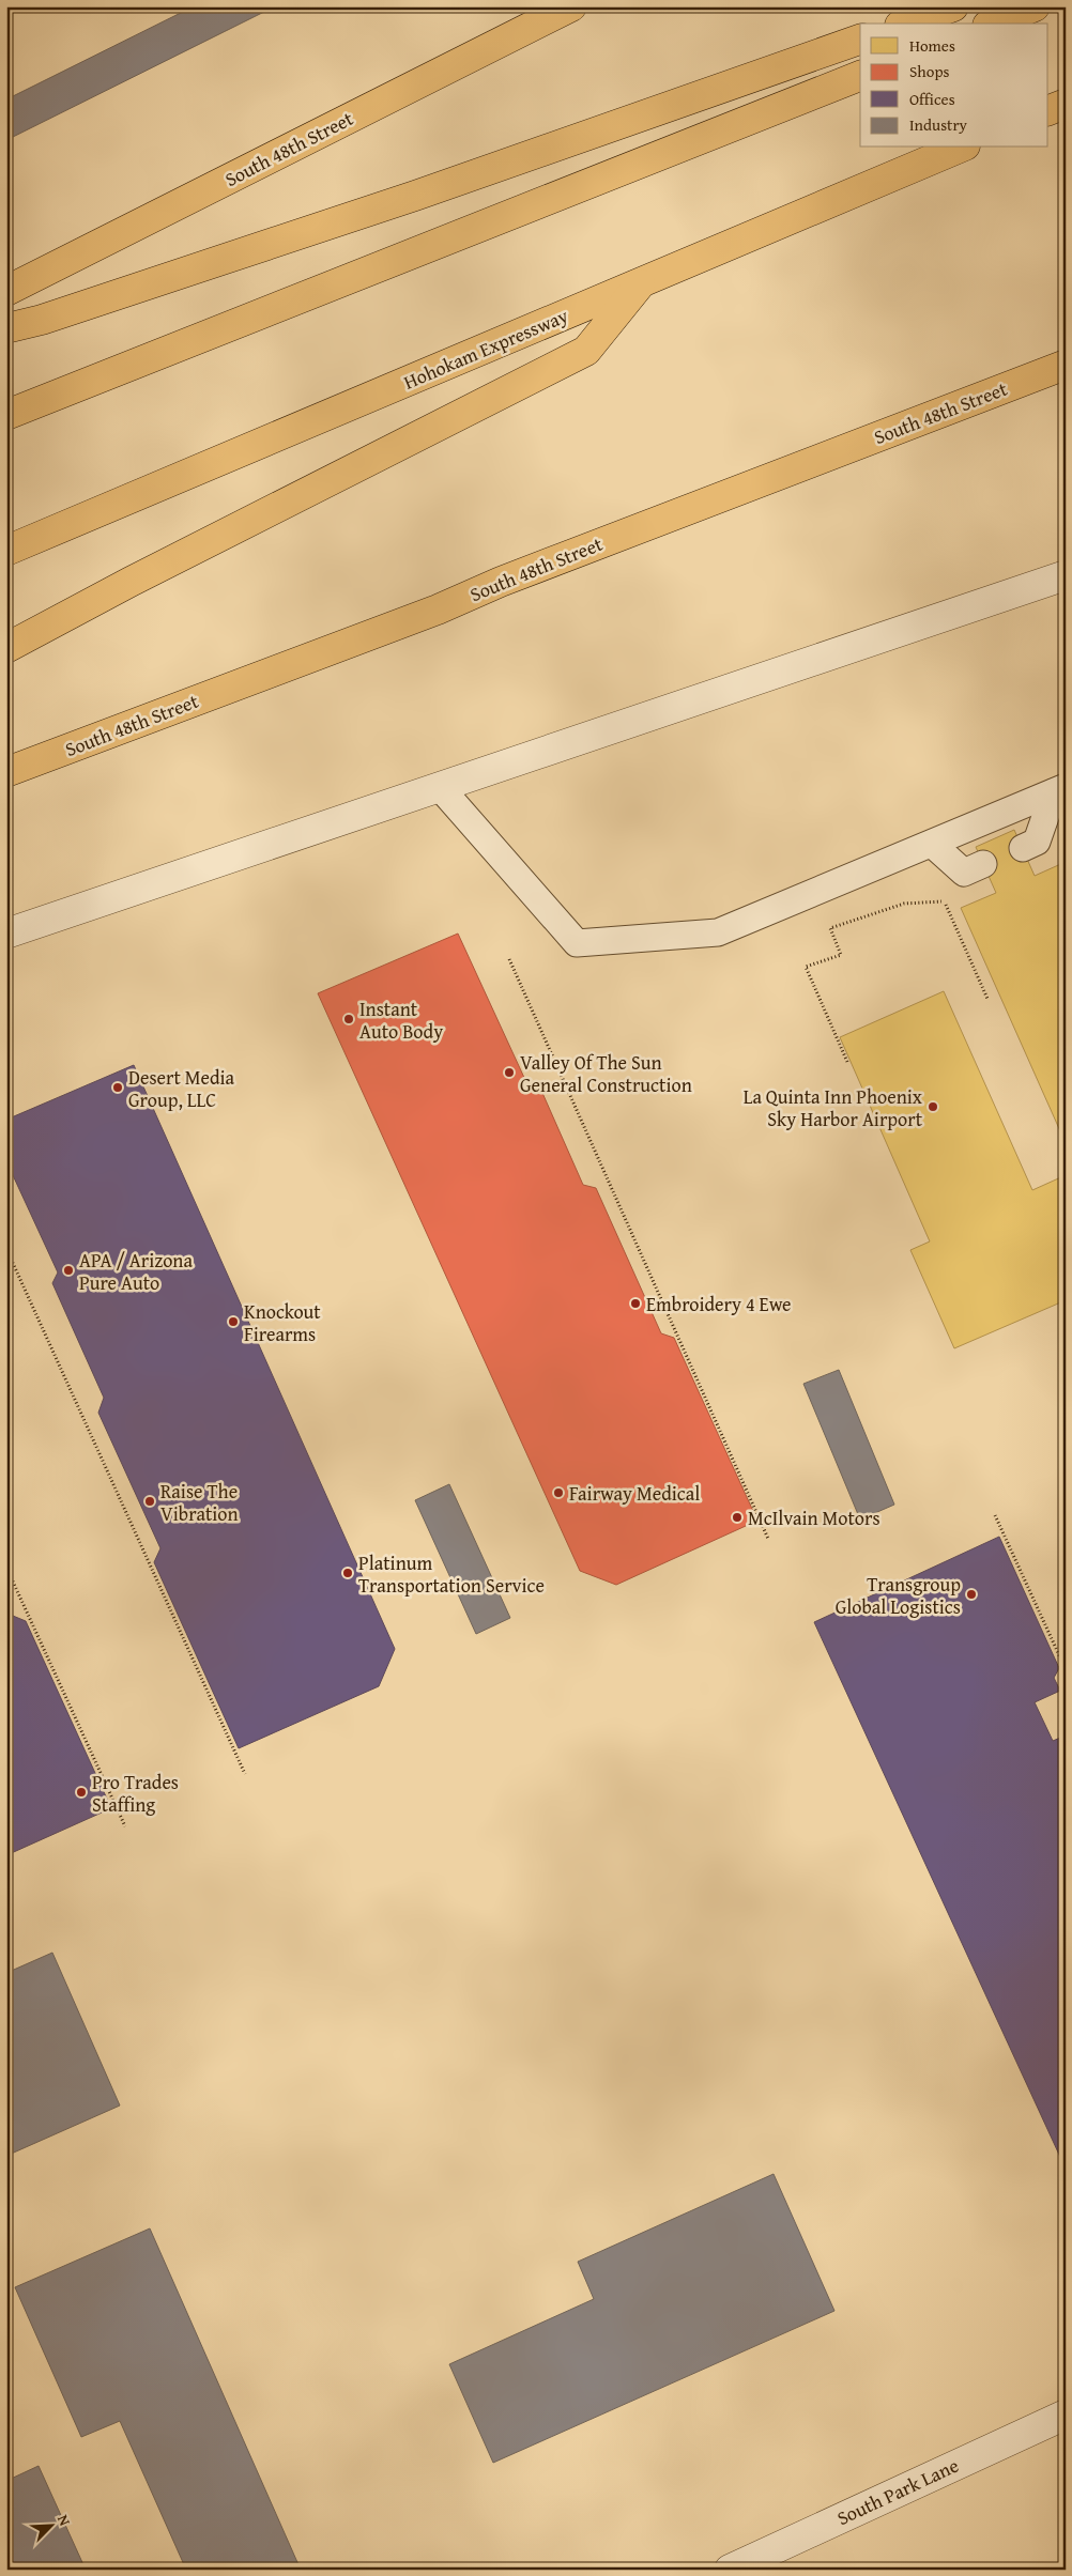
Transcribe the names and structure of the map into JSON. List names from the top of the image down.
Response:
{
  "streets": {
    "highway": ["South 48th Street", "Hohokam Expressway"],
    "street": ["South Park Lane"]
  },
  "places": [
    "Instant Auto Body",
    "Valley Of The Sun General Construction",
    "Desert Media Group, LLC",
    "La Quinta Inn Phoenix Sky Harbor Airport",
    "APA / Arizona Pure Auto",
    "Embroidery 4 Ewe",
    "Knockout Firearms",
    "Fairway Medical",
    "Raise The Vibration",
    "McIlvain Motors",
    "Platinum Transportation Service",
    "Transgroup Global Logistics",
    "Pro Trades Staffing"
  ],
  "legend": [
    "Homes",
    "Shops",
    "Offices",
    "Industry"
  ],
  "north": "top right"
}
